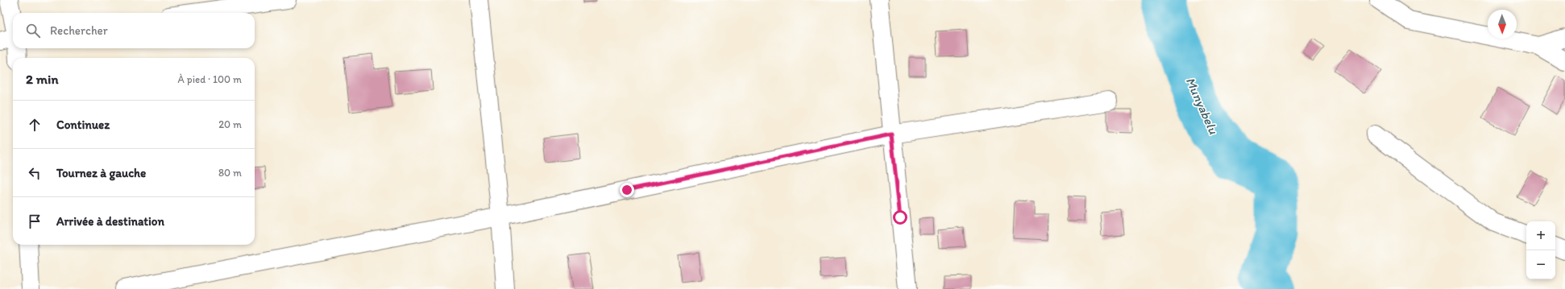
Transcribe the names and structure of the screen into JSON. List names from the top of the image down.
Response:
{
  "water": ["Munyabelu"],
  "north": "bottom",
  "page": {
    "search": "Rechercher",
    "heading": ["2 min", "À pied · 100 m"],
    "list": [
      ["Continuez", "20 m"],
      ["Tournez à gauche", "80 m"],
      "Arrivée à destination"
    ],
    "map_buttons": ["+", "−"]
  }
}
